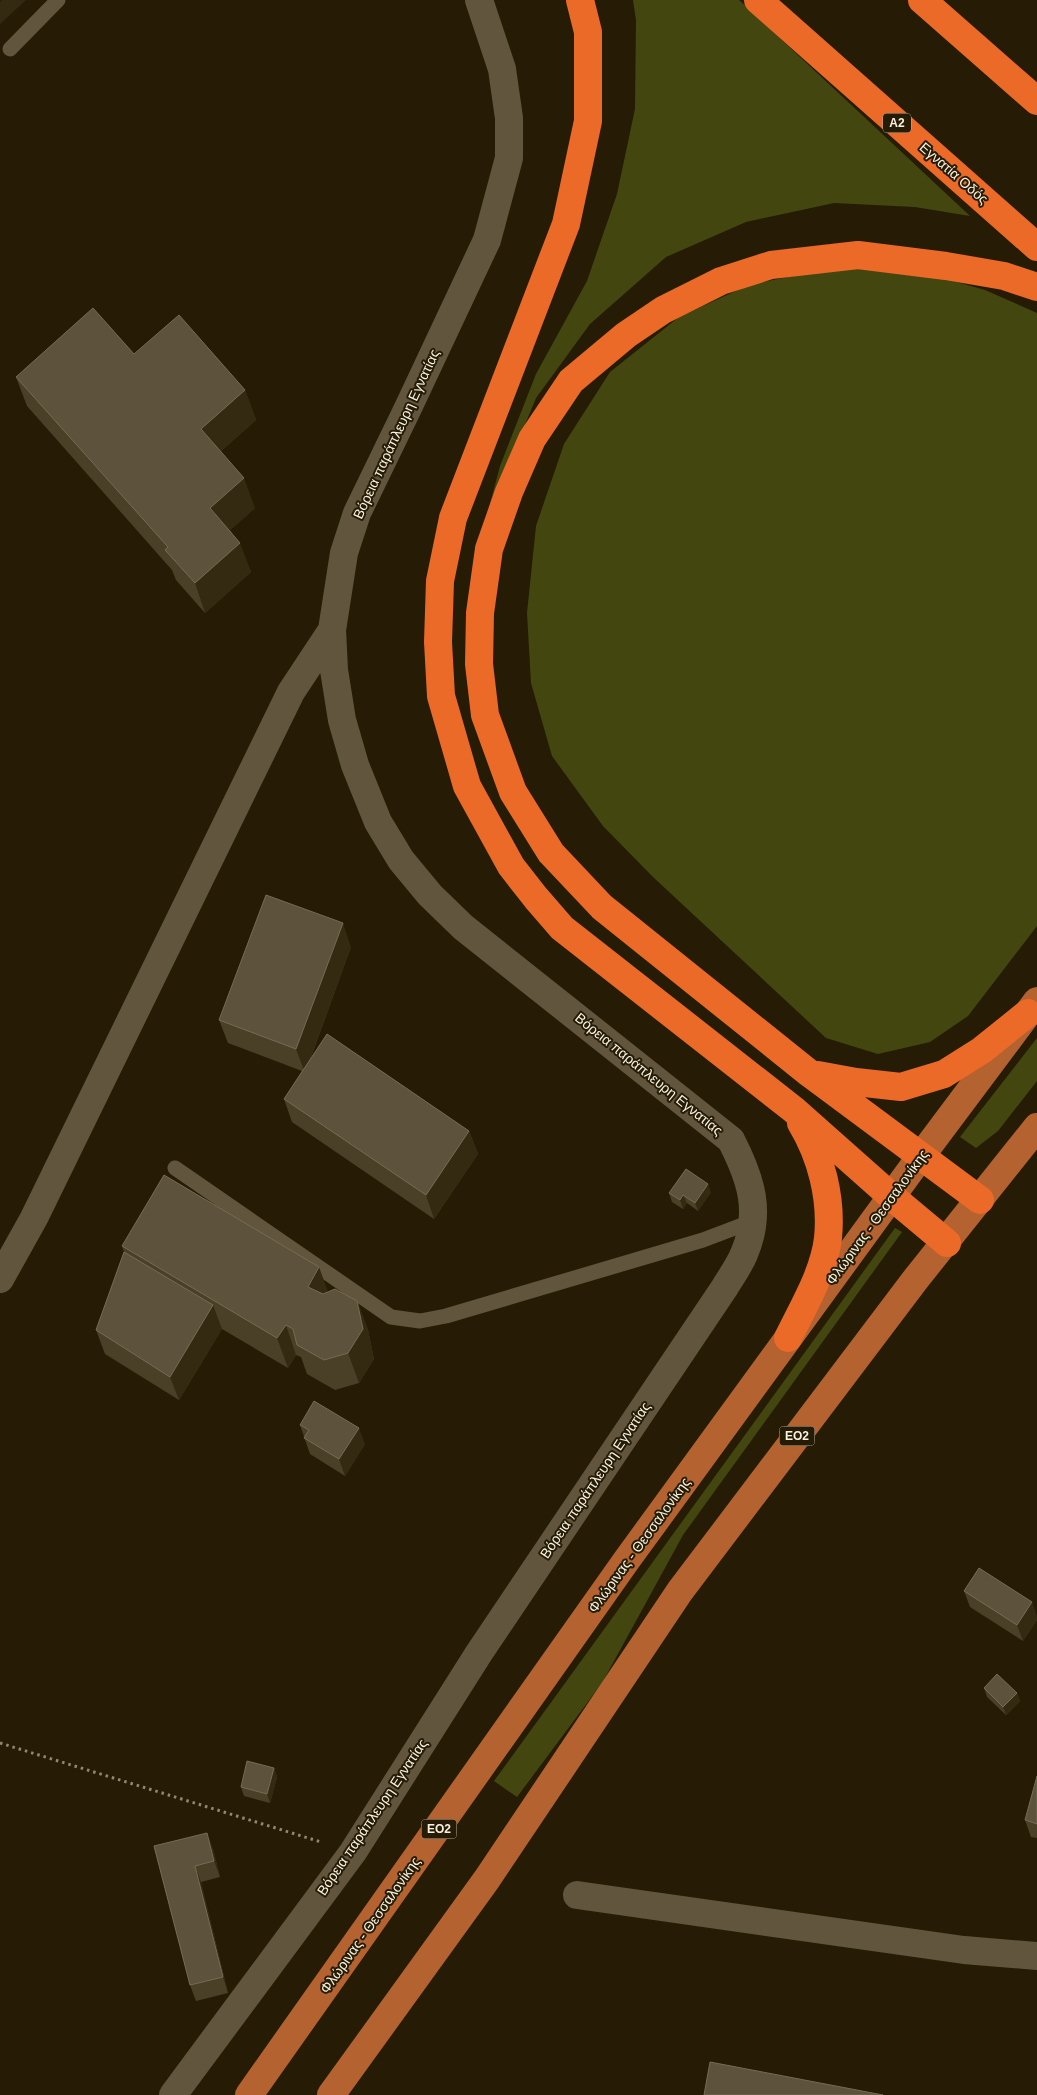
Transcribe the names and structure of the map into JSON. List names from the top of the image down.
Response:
{
  "streets": {
    "highway": ["Α2", "Εγνατία Οδός"],
    "main road": ["Φλώρινας - Θεσσαλονίκης", "ΕΟ2"],
    "street": ["Βόρεια παράπλευρη Εγνατίας"]
  }
}
